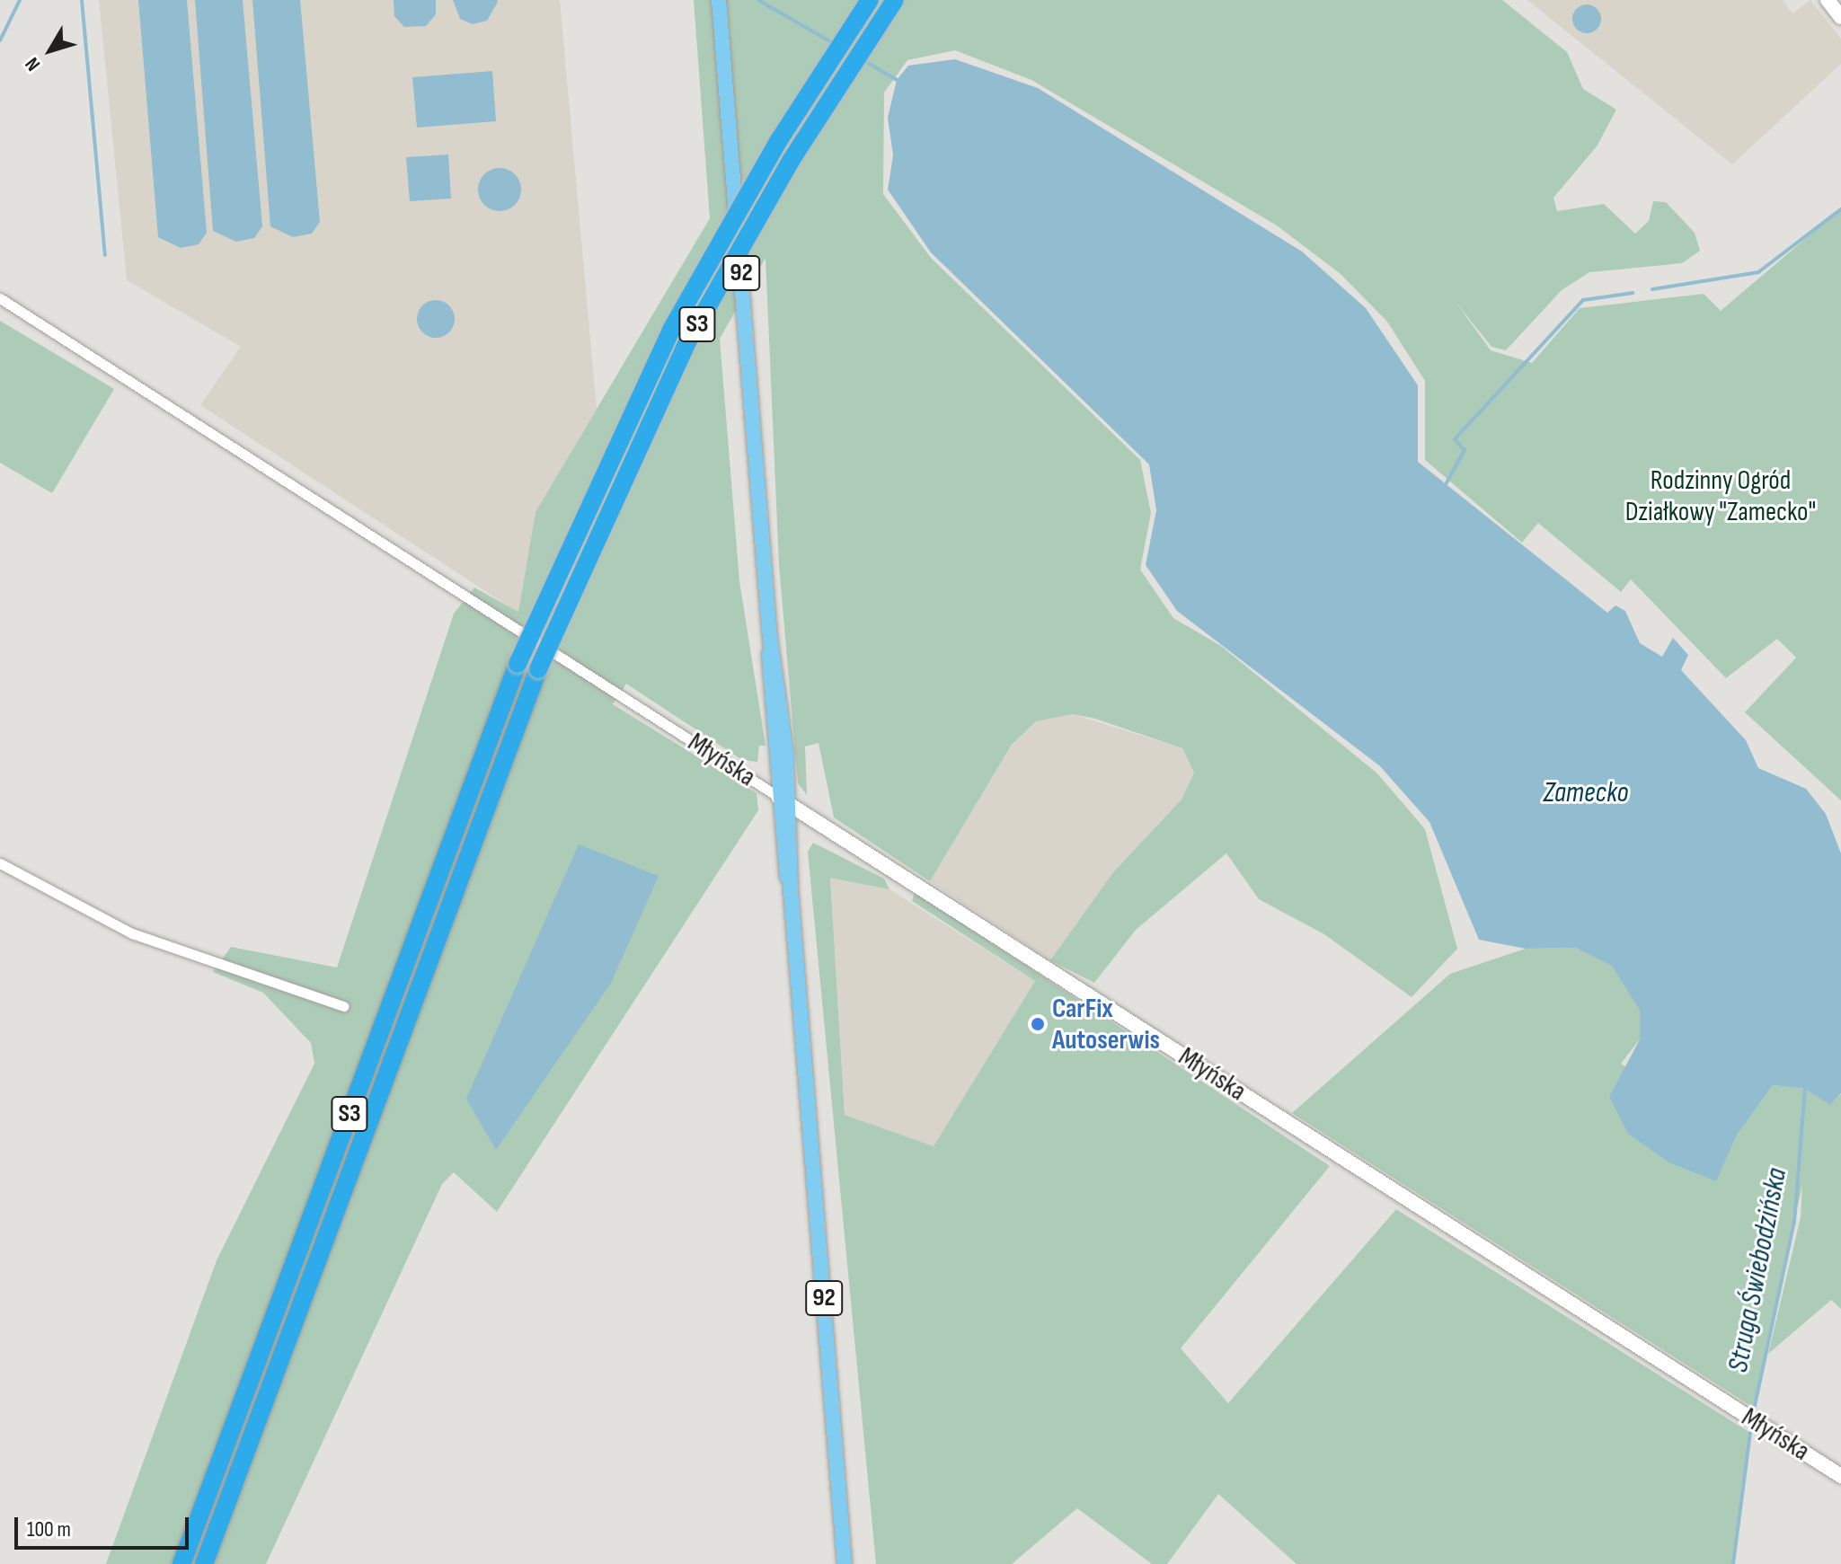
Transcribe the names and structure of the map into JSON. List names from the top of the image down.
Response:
{
  "streets": {
    "highway": ["S3"],
    "main road": ["92"],
    "street": ["Młyńska"]
  },
  "crossings": [
    ["92", "Młyńska"]
  ],
  "water": ["Zamecko", "Struga Świebodzińska"],
  "parks": ["Rodzinny Ogród Działkowy \"Zamecko\""],
  "places": ["CarFix Autoserwis"],
  "scale_bar": "100 m",
  "north": "bottom left"
}
